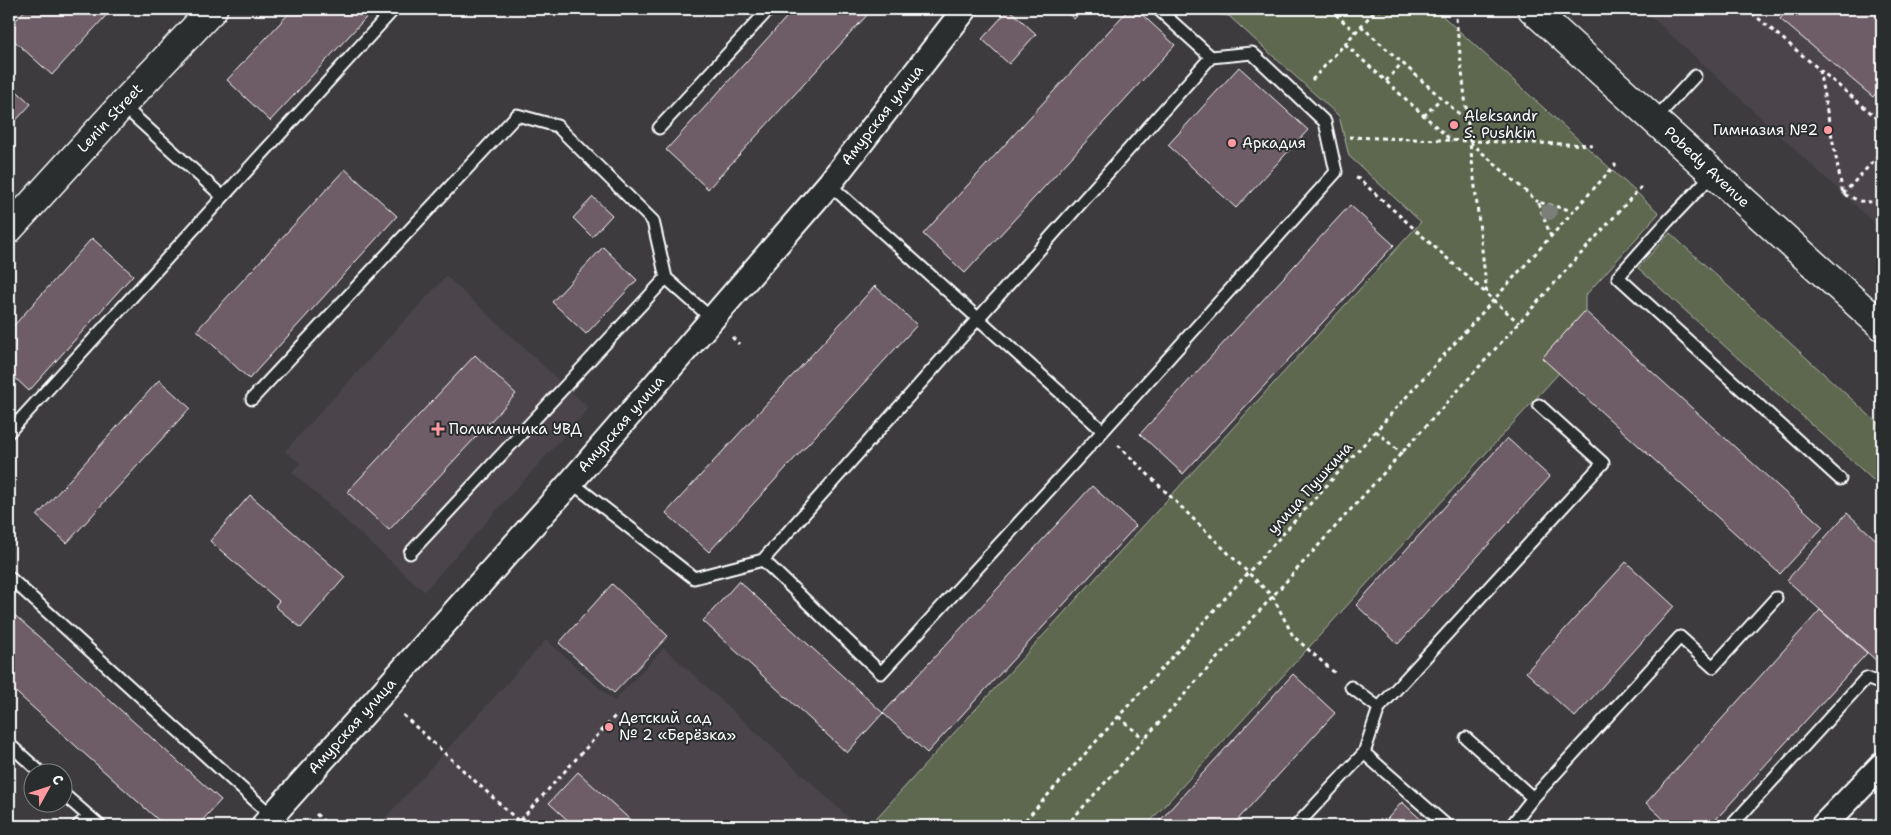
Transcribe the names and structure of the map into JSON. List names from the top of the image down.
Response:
{
  "streets": {
    "main road": ["Lenin Street", "Pobedy Avenue"],
    "street": ["Амурская улица"],
    "path": ["улица Пушкина"]
  },
  "places": {
    "other": [
      "Aleksandr S. Pushkin",
      "Гимназия №2",
      "Аркадия",
      "Детский сад № 2 «Берёзка»"
    ],
    "health": ["Поликлиника УВД"]
  },
  "north": "top right"
}
